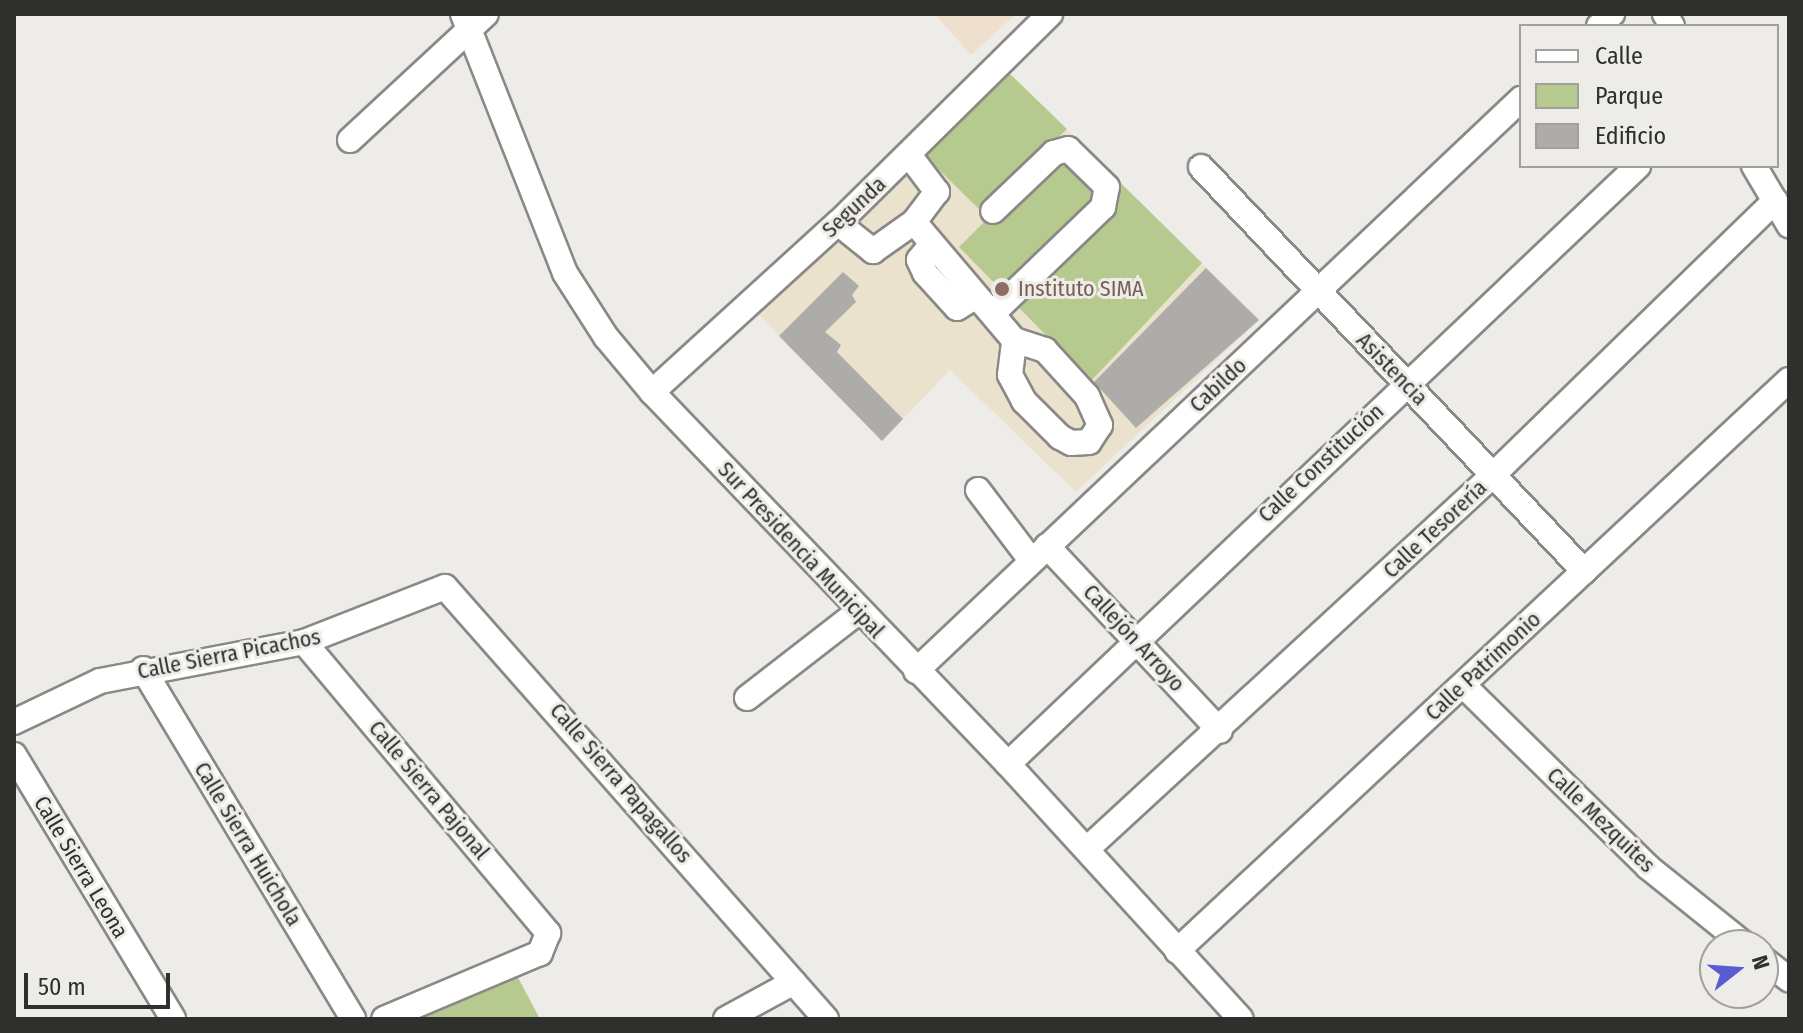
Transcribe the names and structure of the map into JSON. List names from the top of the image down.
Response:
{
  "streets": {
    "street": [
      "Segunda",
      "Asistencia",
      "Cabildo",
      "Calle Constitución",
      "Calle Tesorería",
      "Sur Presidencia Municipal",
      "Callejón Arroyo",
      "Calle Sierra Picachos",
      "Calle Patrimonio",
      "Calle Sierra Papagallos",
      "Calle Sierra Pajonal",
      "Calle Mezquites",
      "Calle Sierra Huichola",
      "Calle Sierra Leona"
    ]
  },
  "crossings": [
    ["Segunda", "Sur Presidencia Municipal"],
    ["Asistencia", "Cabildo"],
    ["Asistencia", "Calle Constitución"],
    ["Asistencia", "Calle Tesorería"],
    ["Asistencia", "Calle Patrimonio"],
    ["Cabildo", "Sur Presidencia Municipal"],
    ["Cabildo", "Callejón Arroyo"],
    ["Calle Constitución", "Sur Presidencia Municipal"],
    ["Calle Constitución", "Callejón Arroyo"],
    ["Calle Tesorería", "Sur Presidencia Municipal"],
    ["Calle Tesorería", "Callejón Arroyo"],
    ["Sur Presidencia Municipal", "Calle Patrimonio"],
    ["Calle Sierra Picachos", "Calle Sierra Papagallos"],
    ["Calle Sierra Picachos", "Calle Sierra Pajonal"],
    ["Calle Sierra Picachos", "Calle Sierra Huichola"],
    ["Calle Patrimonio", "Calle Mezquites"]
  ],
  "places": ["Instituto SIMA"],
  "legend": ["Calle", "Parque", "Edificio"],
  "scale_bar": "50 m",
  "north": "right"
}
